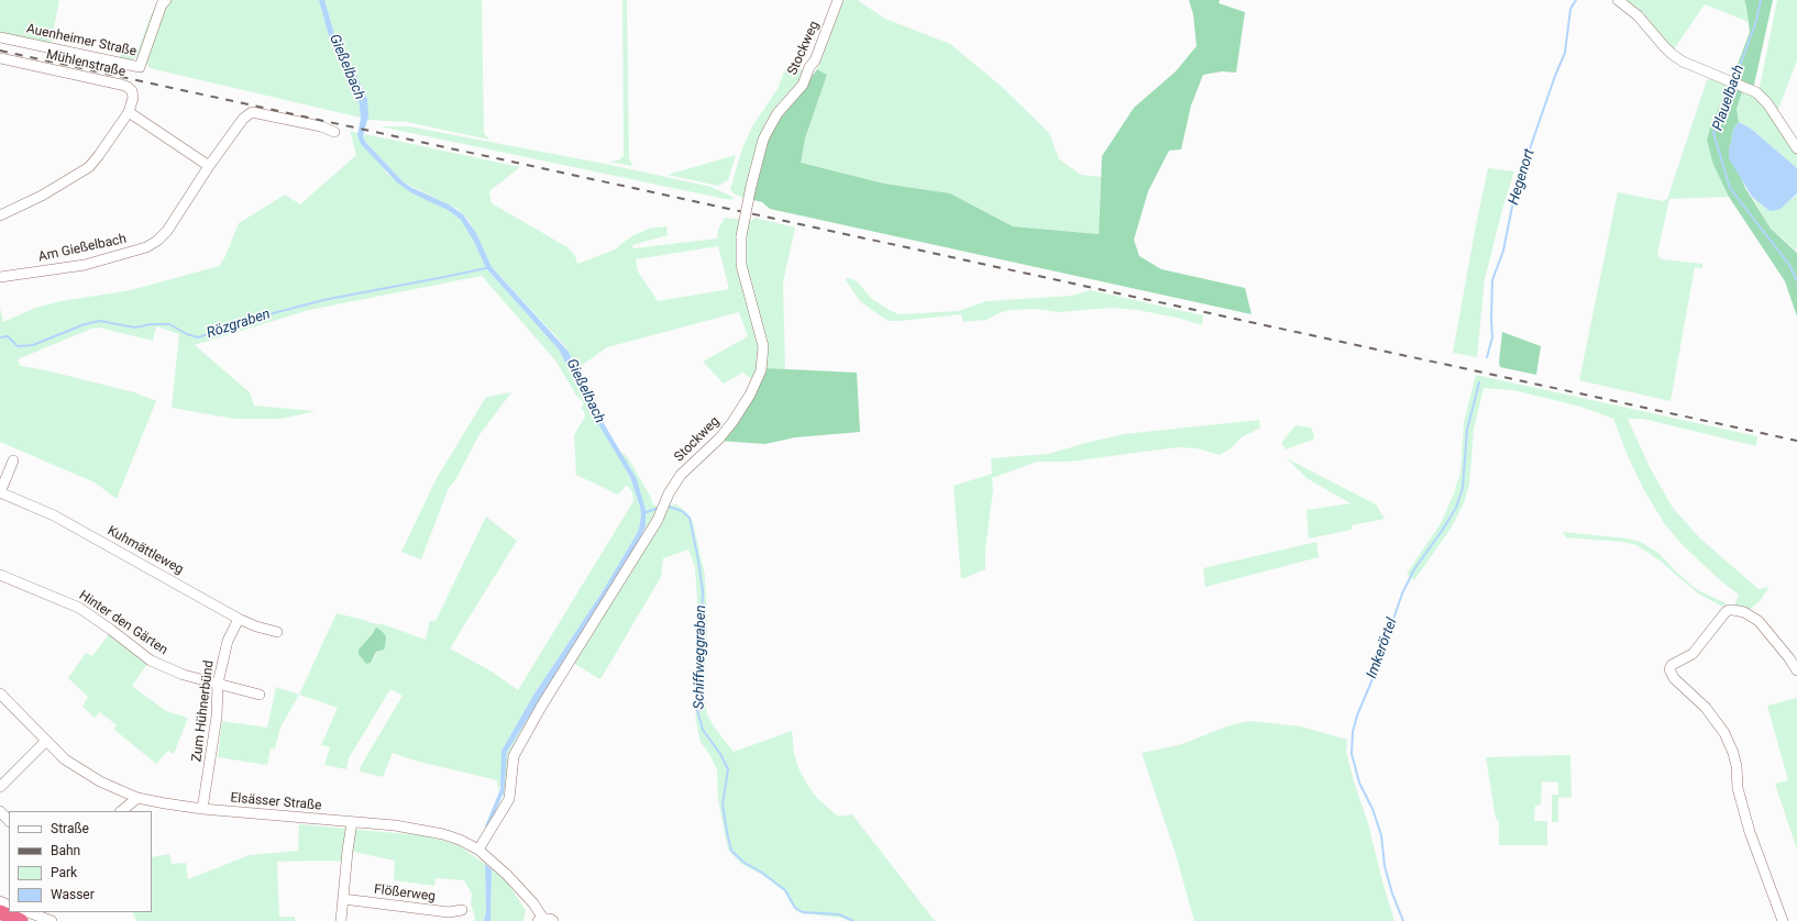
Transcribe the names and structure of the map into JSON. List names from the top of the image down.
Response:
{
  "streets": {
    "street": [
      "Auenheimer Straße",
      "Stockweg",
      "Mühlenstraße",
      "Am Gießelbach",
      "Kuhmättleweg",
      "Hinter den Gärten",
      "Zum Hühnerbünd",
      "Elsässer Straße",
      "Flößerweg"
    ]
  },
  "crossings": [
    ["Stockweg", "Elsässer Straße"],
    ["Kuhmättleweg", "Zum Hühnerbünd"],
    ["Hinter den Gärten", "Zum Hühnerbünd"],
    ["Zum Hühnerbünd", "Elsässer Straße"]
  ],
  "water": [
    "Gießelbach",
    "Plauelbach",
    "Hegenort",
    "Rözgraben",
    "Imkerörtel",
    "Schiffweggraben"
  ],
  "legend": [
    "Straße",
    "Bahn",
    "Park",
    "Wasser"
  ]
}
